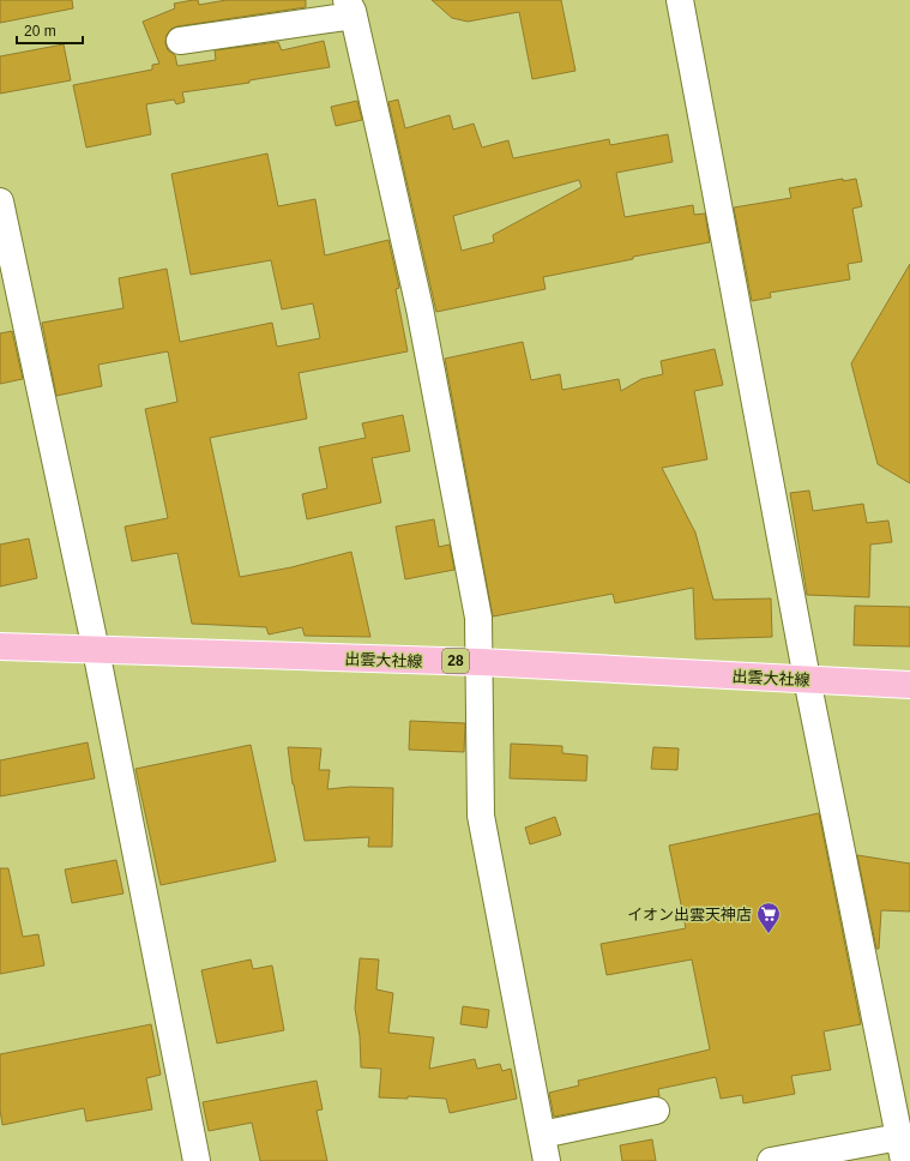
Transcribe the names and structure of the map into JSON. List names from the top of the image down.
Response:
{
  "streets": {
    "main road": ["出雲大社線", "28"]
  },
  "places": {
    "supermarket": ["イオン出雲天神店"]
  },
  "scale_bar": "20 m"
}
